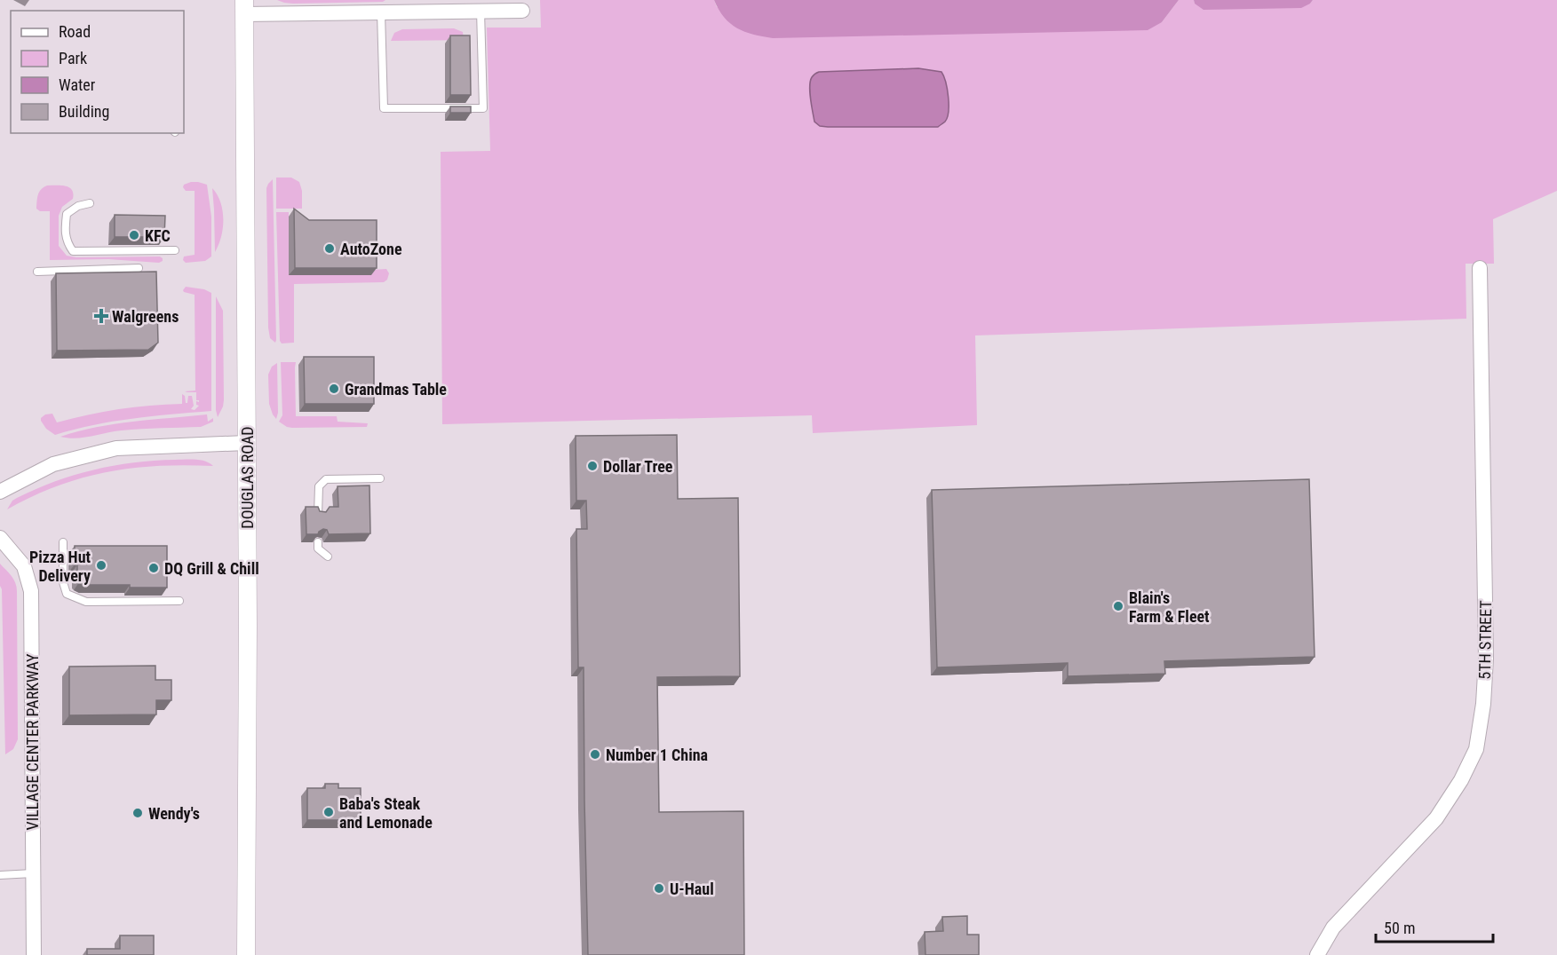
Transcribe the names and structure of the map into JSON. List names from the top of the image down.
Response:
{
  "streets": {
    "street": ["DOUGLAS ROAD", "5TH STREET", "VILLAGE CENTER PARKWAY"]
  },
  "places": {
    "other": [
      "KFC",
      "AutoZone",
      "Grandmas Table",
      "Dollar Tree",
      "Pizza Hut Delivery",
      "DQ Grill & Chill",
      "Blain's Farm & Fleet",
      "Number 1 China",
      "Baba's Steak and Lemonade",
      "Wendy's",
      "U-Haul"
    ],
    "health": ["Walgreens"]
  },
  "legend": [
    "Road",
    "Park",
    "Water",
    "Building"
  ],
  "scale_bar": "50 m"
}
